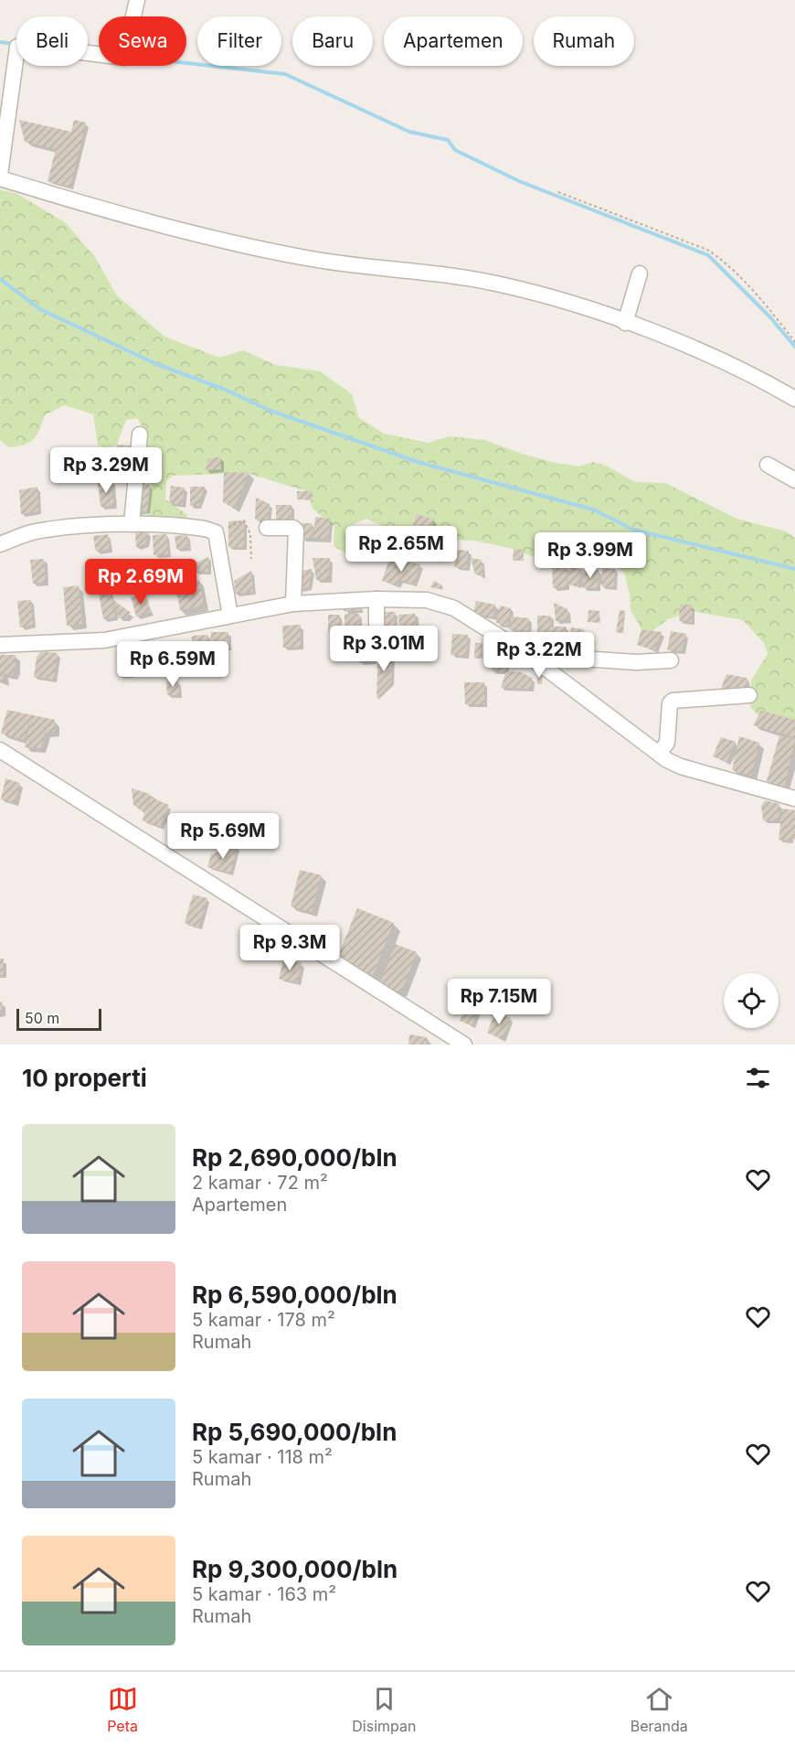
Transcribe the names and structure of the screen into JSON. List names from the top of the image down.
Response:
{
  "scale_bar": "50 m",
  "page": {
    "chip": [
      "Beli",
      "Sewa",
      "Filter",
      "Baru",
      "Apartemen",
      "Rumah"
    ],
    "price": [
      "Rp 3.29M",
      "Rp 2.65M",
      "Rp 3.99M",
      "Rp 2.69M",
      "Rp 3.01M",
      "Rp 3.22M",
      "Rp 6.59M",
      "Rp 5.69M",
      "Rp 9.3M",
      "Rp 7.15M"
    ],
    "scale": "50 m",
    "heading": "10 properti",
    "list": [
      {
        "name": "Rp 2,690,000/bln",
        "note": "2 kamar · 72 m² · Apartemen"
      },
      {
        "name": "Rp 6,590,000/bln",
        "note": "5 kamar · 178 m² · Rumah"
      },
      {
        "name": "Rp 5,690,000/bln",
        "note": "5 kamar · 118 m² · Rumah"
      },
      {
        "name": "Rp 9,300,000/bln",
        "note": "5 kamar · 163 m² · Rumah"
      }
    ],
    "tabs": ["Peta", "Disimpan", "Beranda"]
  }
}
